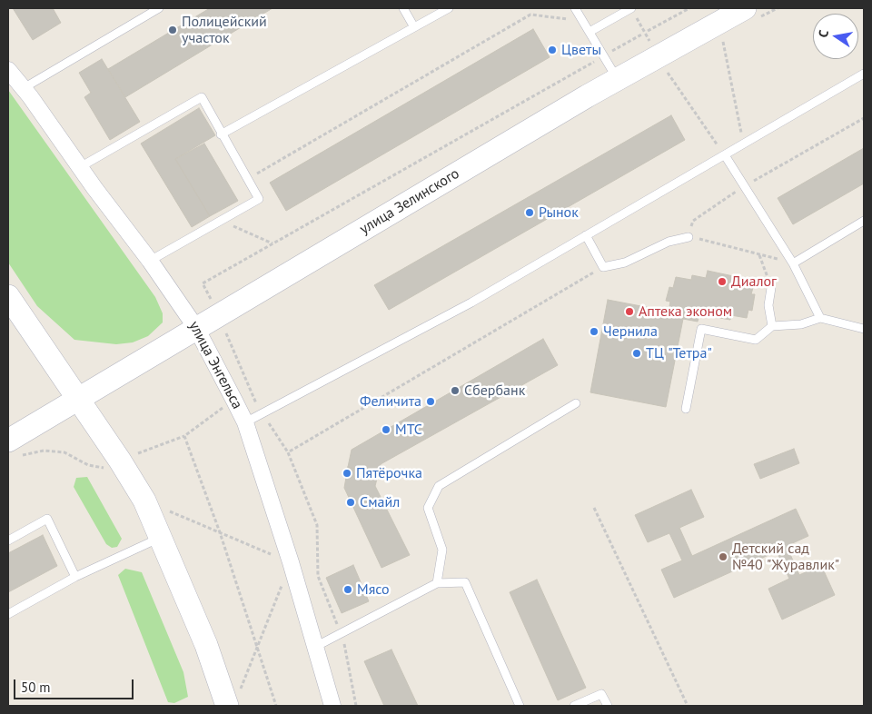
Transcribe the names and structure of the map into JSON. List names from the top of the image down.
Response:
{
  "streets": {
    "street": ["улица Зелинского", "улица Энгельса"]
  },
  "crossings": [
    ["улица Зелинского", "улица Энгельса"]
  ],
  "places": [
    "Полицейский участок",
    "Цветы",
    "Рынок",
    "Диалог",
    "Аптека эконом",
    "Чернила",
    "ТЦ \"Тетра\"",
    "Сбербанк",
    "Феличита",
    "МТС",
    "Пятёрочка",
    "Смайл",
    "Детский сад №40 \"Журавлик\"",
    "Мясо"
  ],
  "scale_bar": "50 m",
  "north": "left"
}
